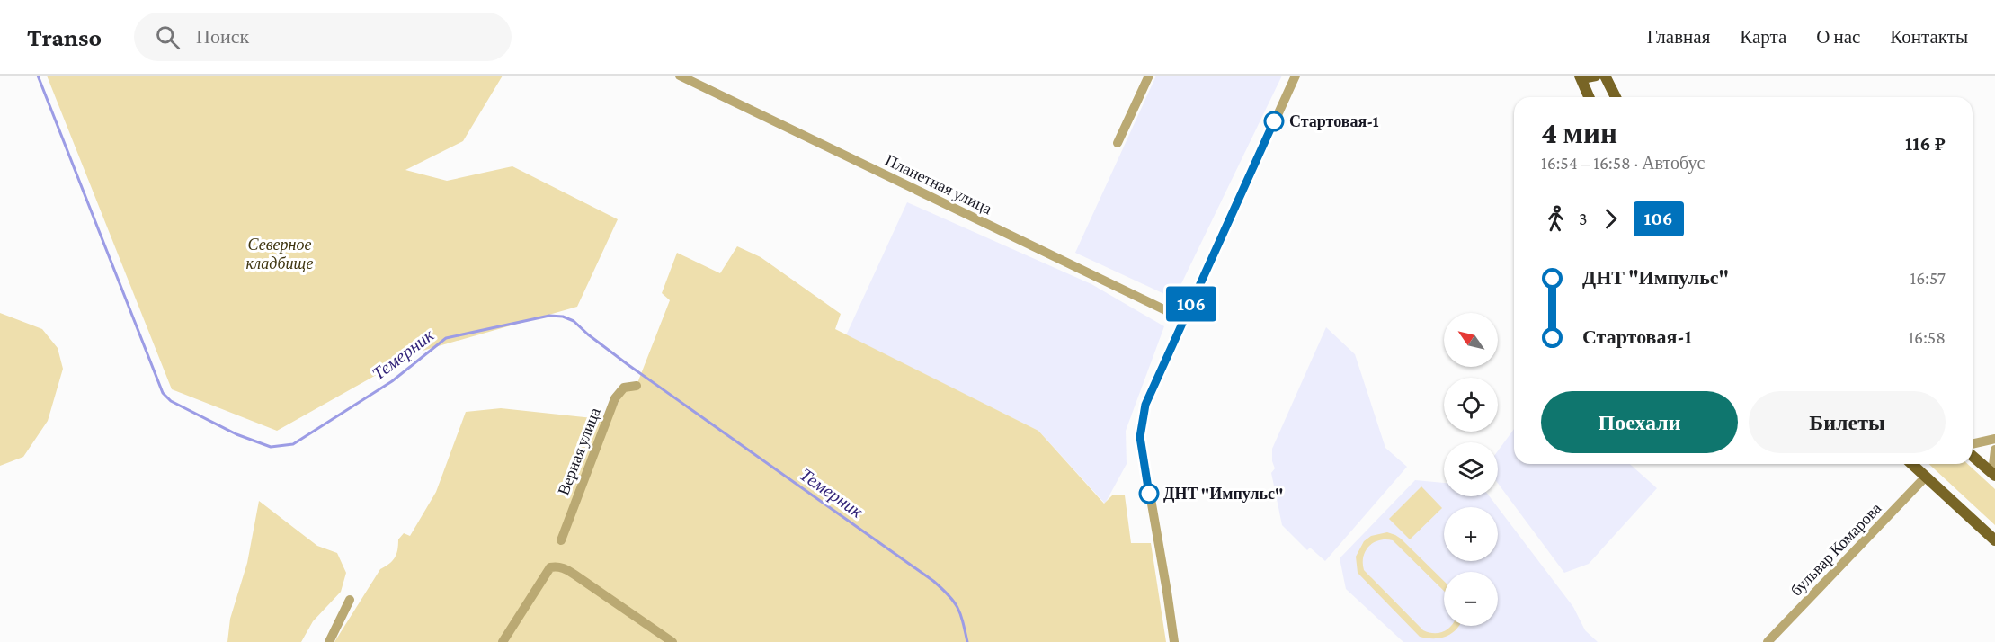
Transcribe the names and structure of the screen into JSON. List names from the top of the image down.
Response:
{
  "streets": {
    "street": ["Планетная улица", "Верная улица", "бульвар Комарова"]
  },
  "water": ["Темерник"],
  "parks": ["Северное кладбище"],
  "places": ["Стартовая-1", "ДНТ \"Импульс\""],
  "lines": ["bus line 106"],
  "north": "top left",
  "page": {
    "header": "Transo",
    "search": "Поиск",
    "nav": [
      "Главная",
      "Карта",
      "О нас",
      "Контакты"
    ],
    "on_map": "106",
    "heading": ["4 мин", "16:54 – 16:58 · Автобус", "116 ₽"],
    "legs": ["3", "106"],
    "list": [
      {
        "name": "ДНТ \"Импульс\"",
        "value": "16:57"
      },
      {
        "name": "Стартовая-1",
        "value": "16:58"
      }
    ],
    "map_buttons": ["+", "−"],
    "buttons": ["Поехали", "Билеты"]
  }
}
